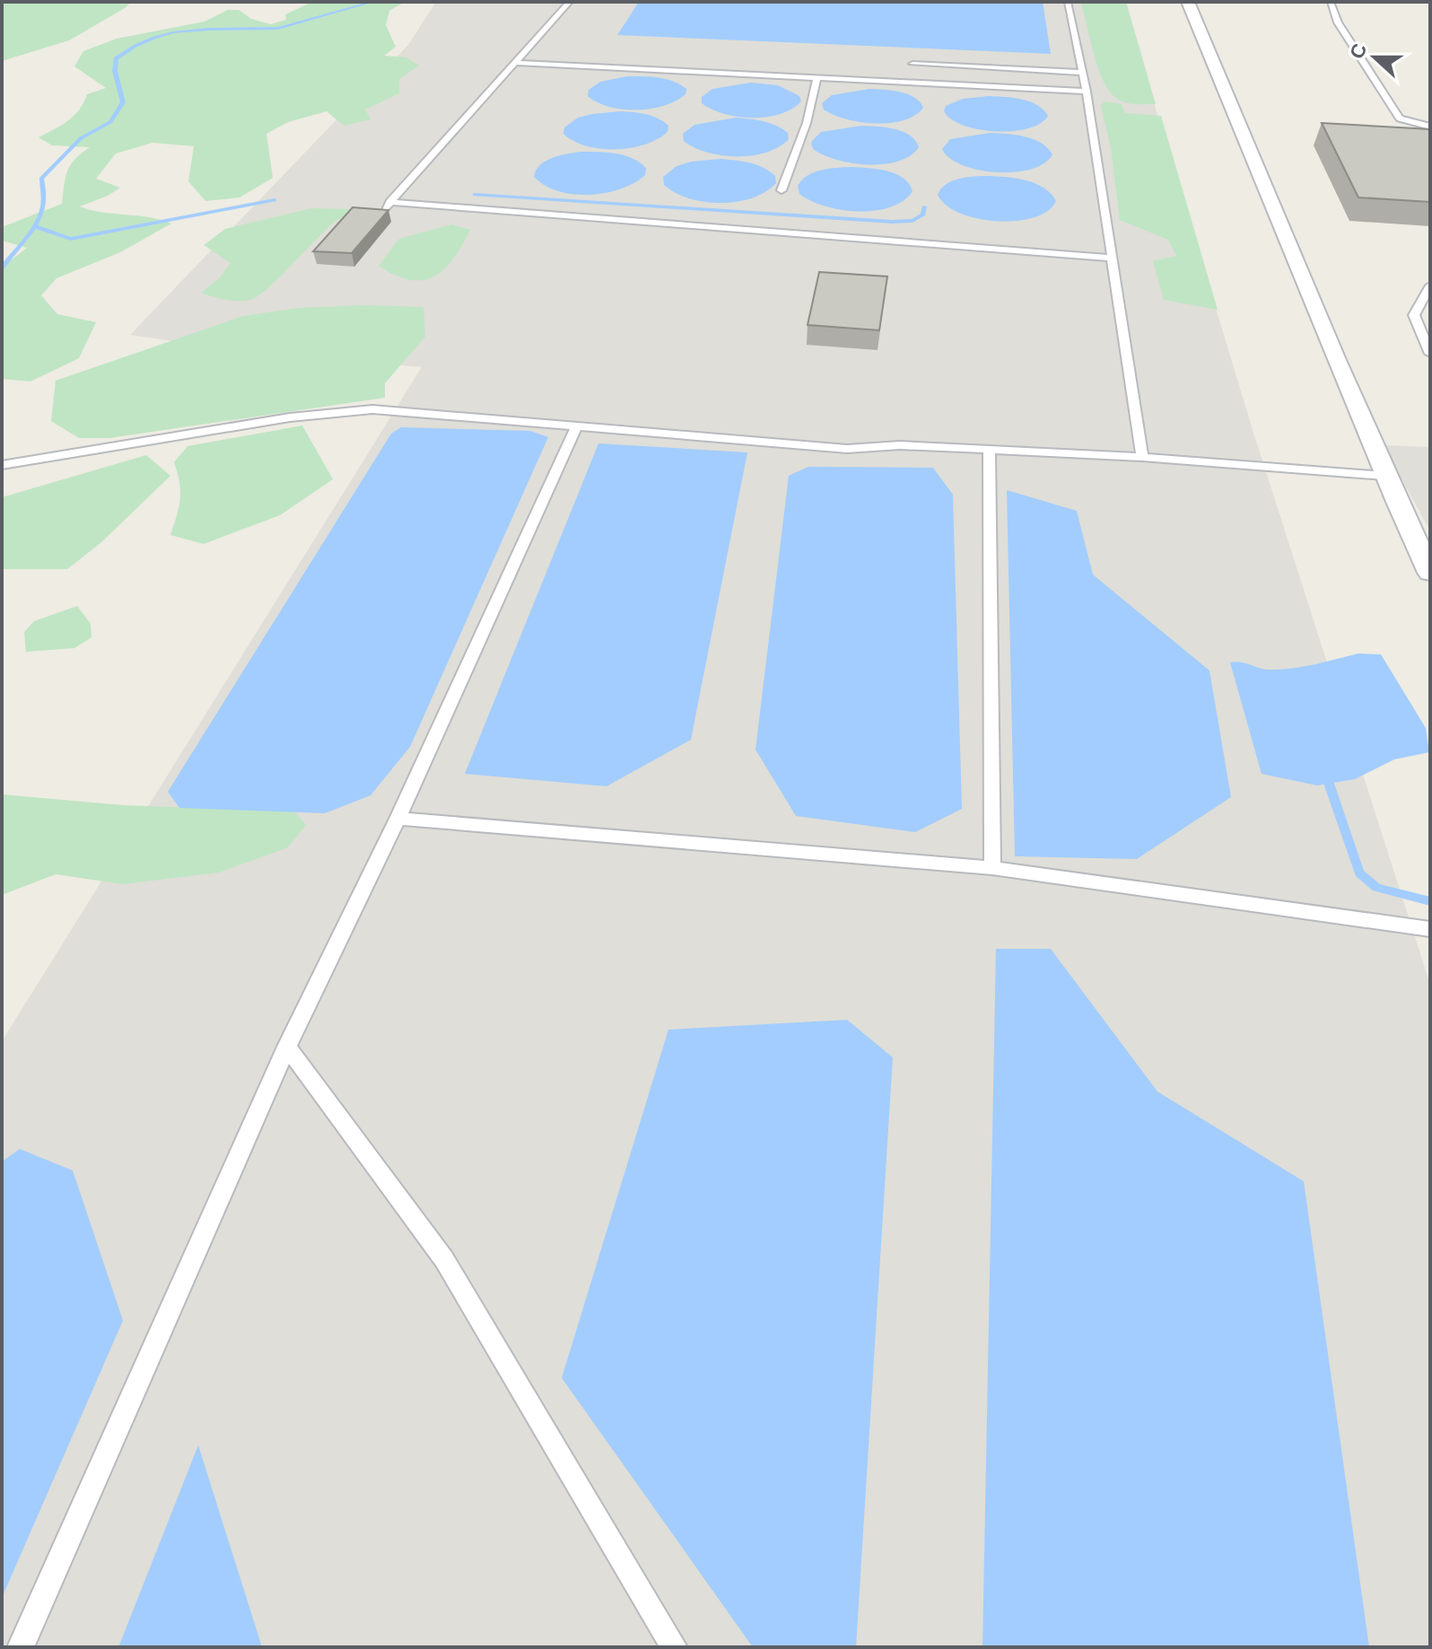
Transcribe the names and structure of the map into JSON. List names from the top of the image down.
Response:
{
  "north": "left"
}
